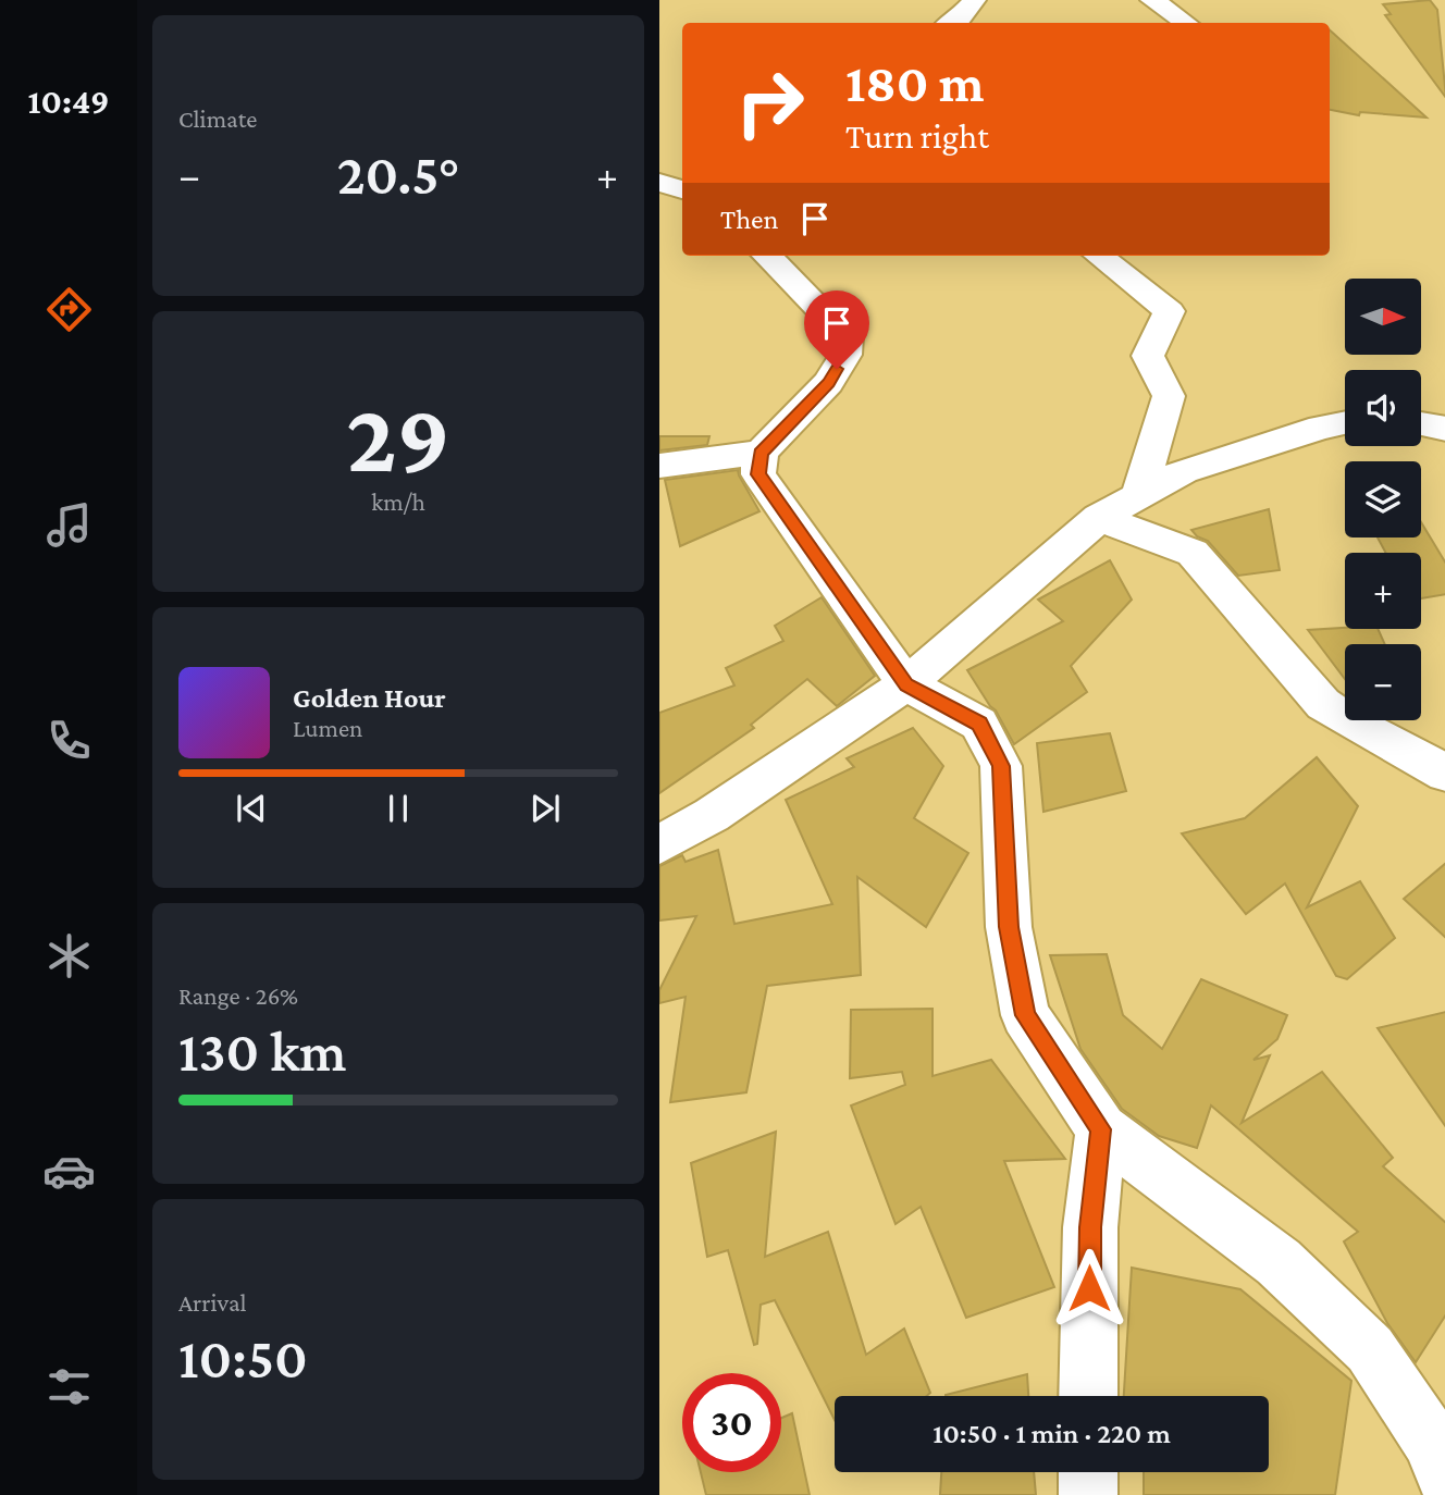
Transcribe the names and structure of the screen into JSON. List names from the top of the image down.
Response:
{
  "north": "right",
  "page": {
    "tabs": "10:49",
    "tile": [
      "Climate",
      ["29", "km/h"],
      ["Range · 26%", "130 km"],
      ["Arrival", "10:50"]
    ],
    "turn": ["180 m", "Turn right"],
    "heat": ["−", "20.5°", "+"],
    "then": "Then",
    "map_buttons": ["+", "−"],
    "song": ["Golden Hour", "Lumen"],
    "limit": "30",
    "trip": "10:50 · 1 min · 220 m"
  }
}
